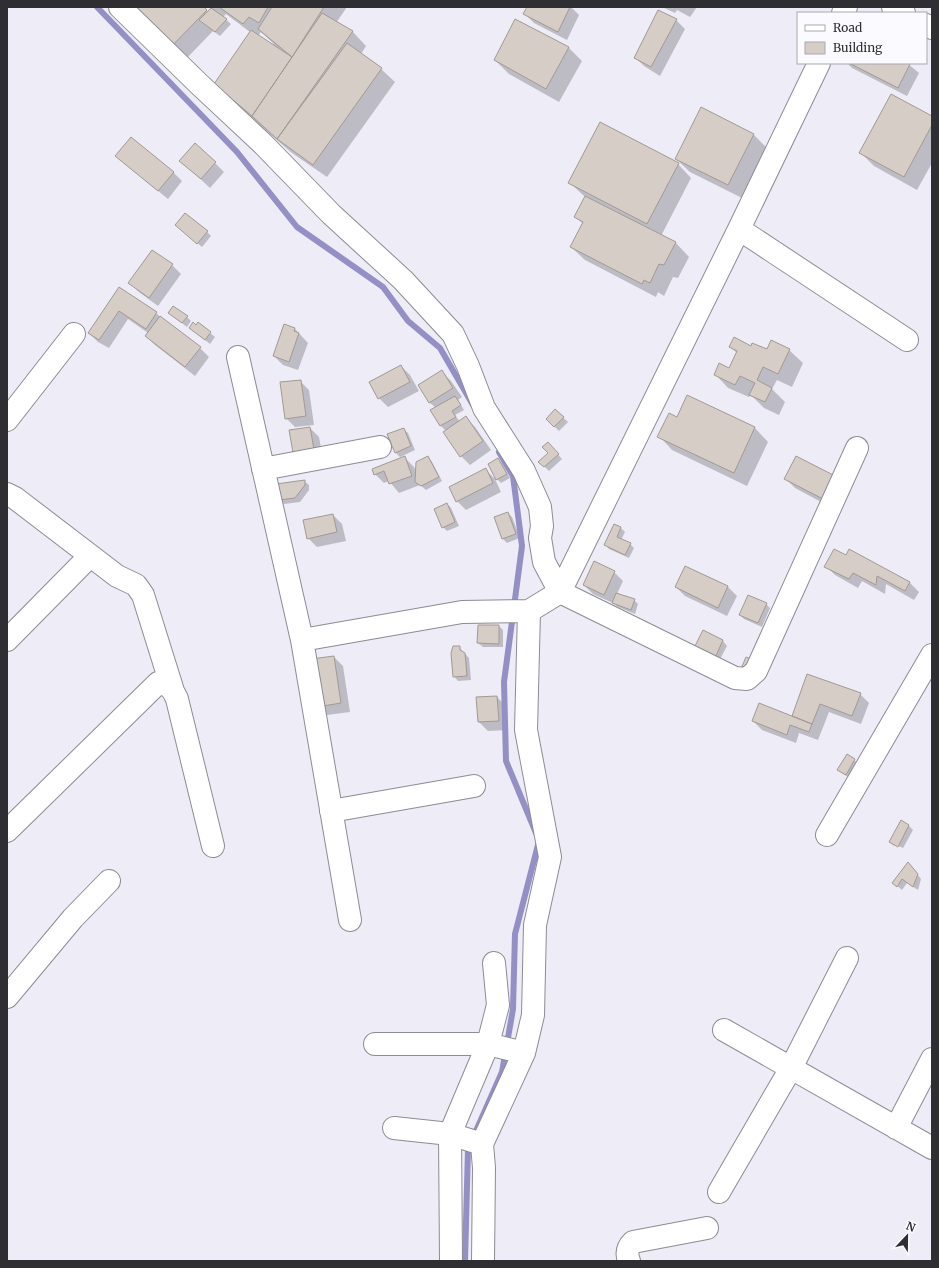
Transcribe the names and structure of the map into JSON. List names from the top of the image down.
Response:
{
  "legend": ["Road", "Building"],
  "north": "top"
}
